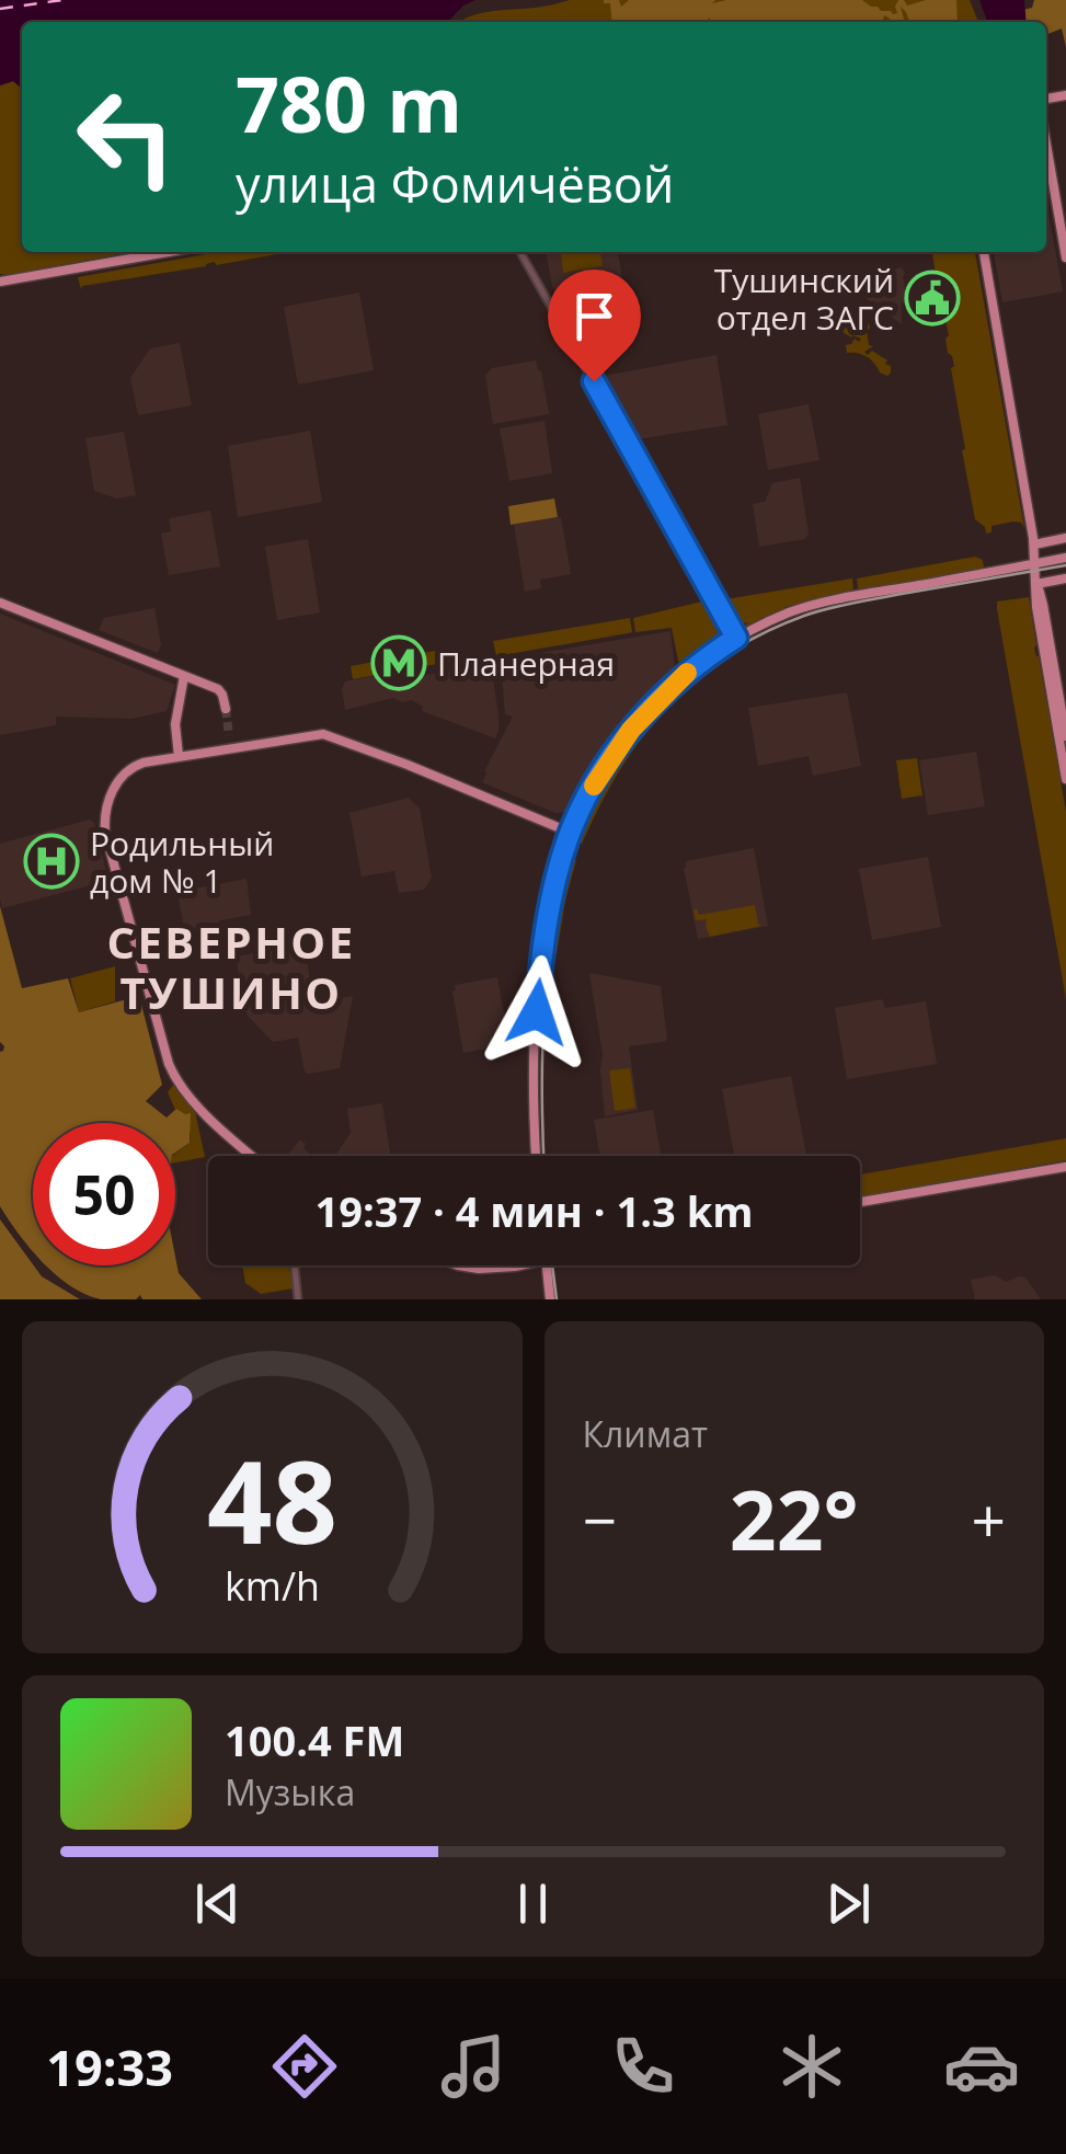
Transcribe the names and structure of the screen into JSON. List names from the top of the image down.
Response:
{
  "districts": ["СЕВЕРНОЕ ТУШИНО"],
  "places": {
    "public building": ["Тушинский отдел ЗАГС"],
    "metro station": ["Планерная"],
    "hospital": ["Родильный дом № 1"]
  },
  "page": {
    "turn": ["780 m", "улица Фомичёвой"],
    "limit": "50",
    "trip": "19:37 · 4 мин · 1.3 km",
    "tile": "Климат",
    "heat": ["−", "22°", "+"],
    "song": ["100.4 FM", "Музыка"],
    "tabs": "19:33",
    "gauge": ["48", "km/h"]
  }
}
